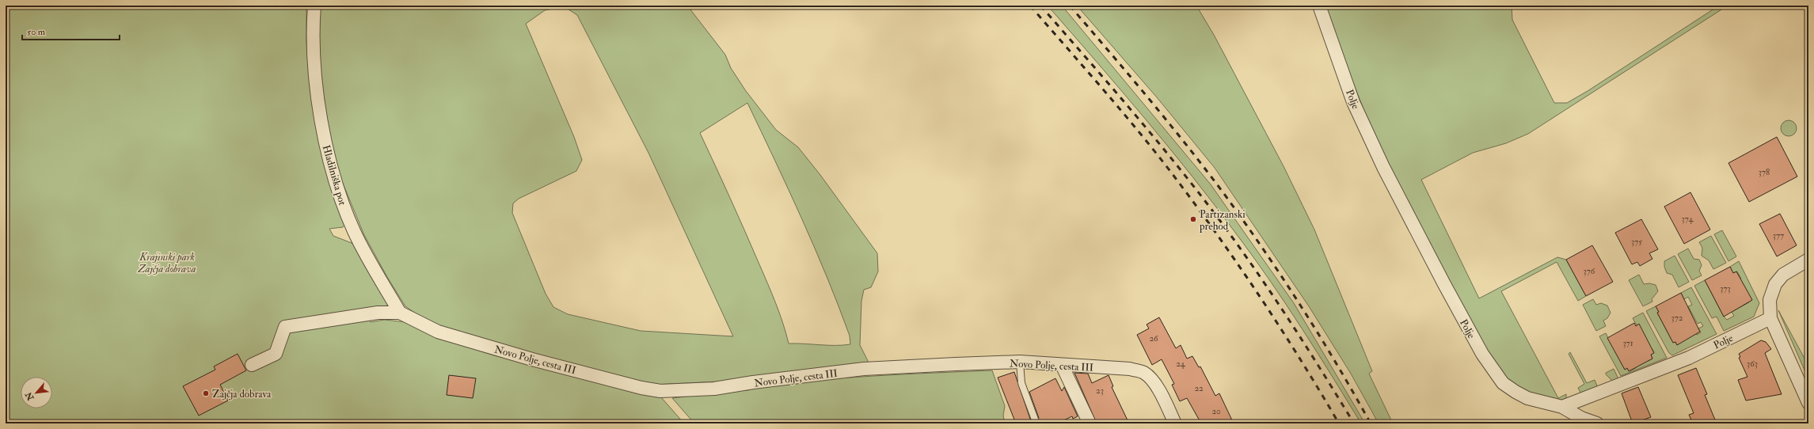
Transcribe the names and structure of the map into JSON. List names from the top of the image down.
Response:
{
  "streets": {
    "street": ["Polje", "Hladilniška pot", "Novo Polje, cesta III"]
  },
  "crossings": [
    ["Hladilniška pot", "Novo Polje, cesta III"]
  ],
  "parks": ["Krajinski park Zajčja dobrava"],
  "places": ["Partizanski prehod", "Zajčja dobrava"],
  "house_numbers": [
    "378",
    "374",
    "377",
    "375",
    "376",
    "373",
    "372",
    "26",
    "371",
    "24",
    "363",
    "22",
    "23",
    "20"
  ],
  "scale_bar": "50 m",
  "north": "bottom left"
}
